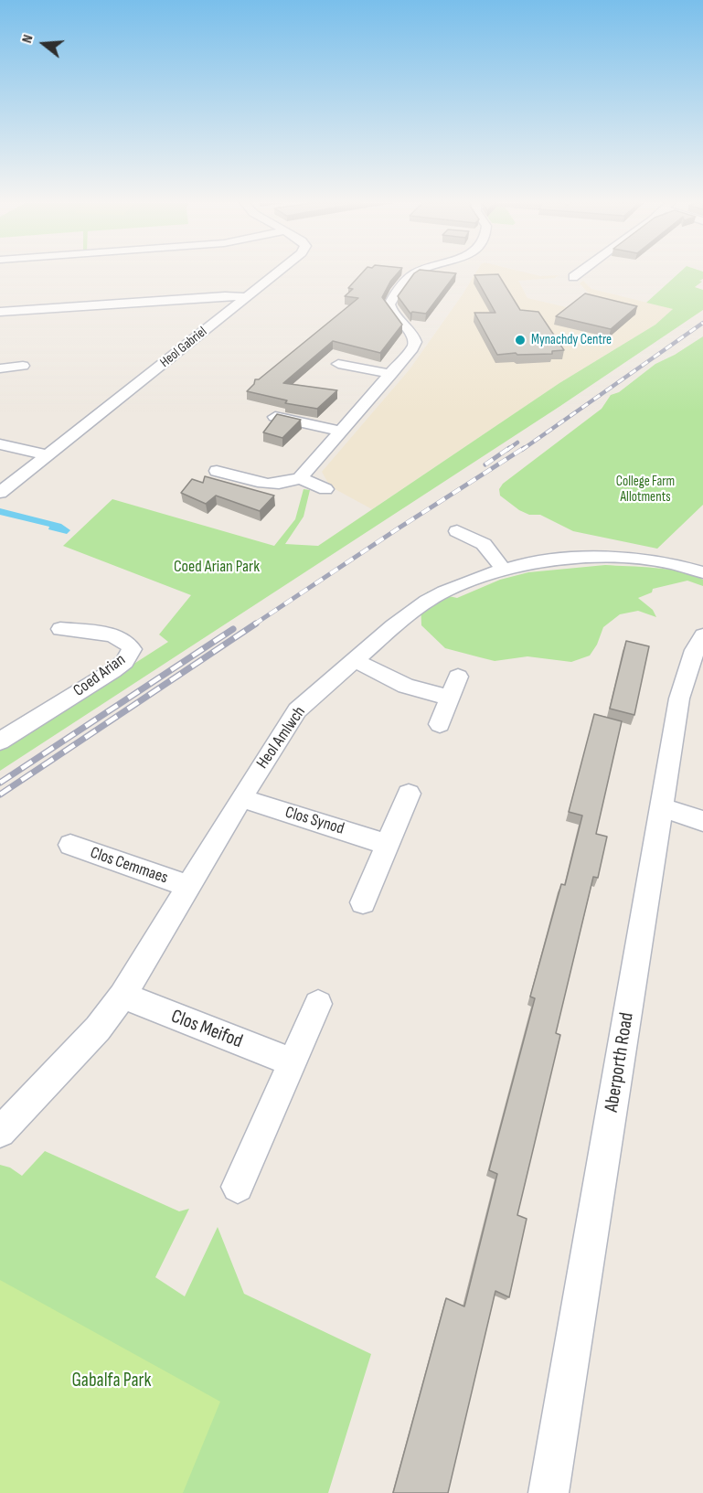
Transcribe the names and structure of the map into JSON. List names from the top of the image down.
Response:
{
  "streets": {
    "street": [
      "Heol Gabriel",
      "Coed Arian",
      "Heol Amlwch",
      "Clos Synod",
      "Clos Cemmaes",
      "Clos Meifod",
      "Aberporth Road"
    ]
  },
  "crossings": [
    ["Heol Amlwch", "Clos Synod"],
    ["Heol Amlwch", "Clos Cemmaes"],
    ["Heol Amlwch", "Clos Meifod"]
  ],
  "parks": ["College Farm Allotments", "Coed Arian Park", "Gabalfa Park"],
  "places": ["Mynachdy Centre"],
  "north": "left"
}
